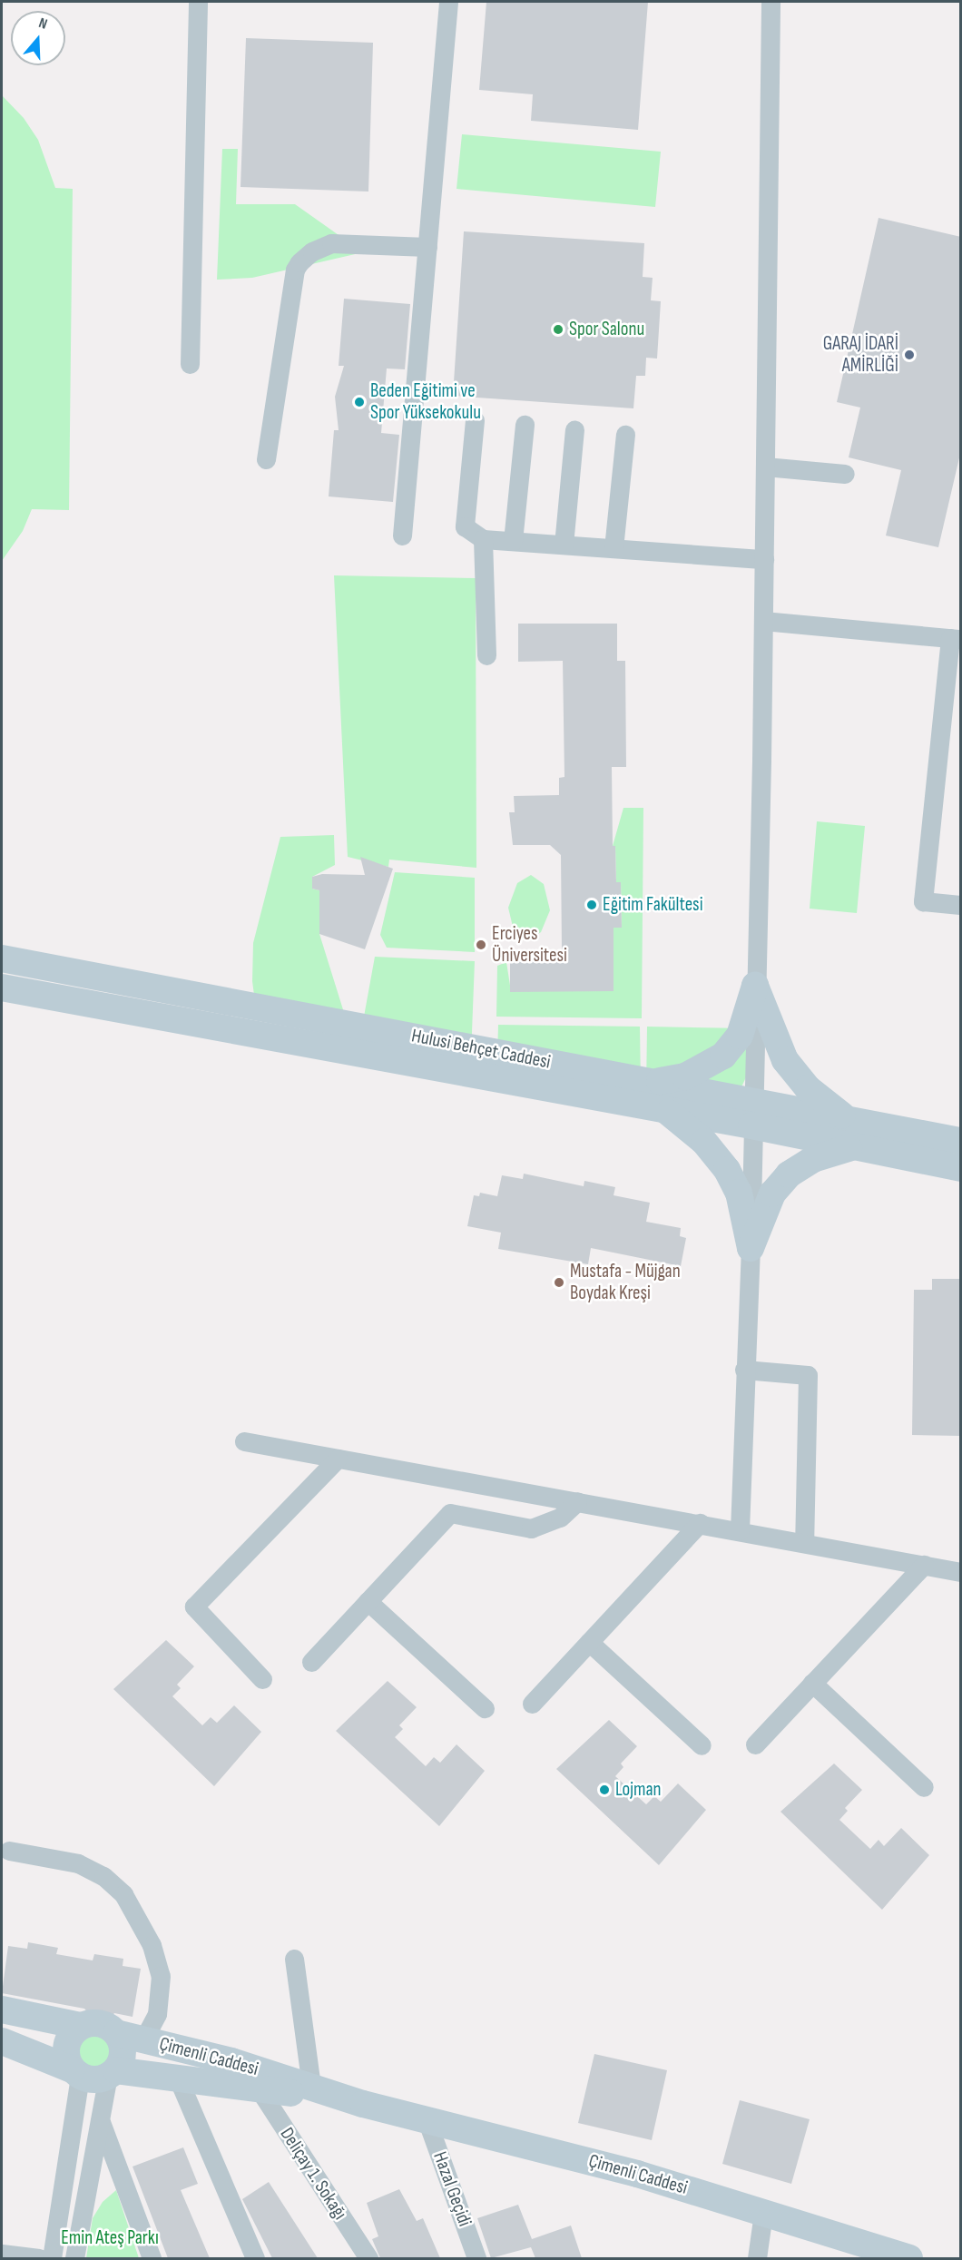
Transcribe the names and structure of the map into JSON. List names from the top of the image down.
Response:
{
  "streets": {
    "street": [
      "Hulusi Behçet Caddesi",
      "Çimenli Caddesi",
      "Deliçay 1. Sokağı",
      "Hazal Geçidi"
    ]
  },
  "crossings": [
    ["Çimenli Caddesi", "Deliçay 1. Sokağı"],
    ["Çimenli Caddesi", "Hazal Geçidi"]
  ],
  "parks": ["Emin Ateş Parkı"],
  "places": [
    "Spor Salonu",
    "GARAJ İDARİ AMİRLİĞİ",
    "Beden Eğitimi ve Spor Yüksekokulu",
    "Eğitim Fakültesi",
    "Erciyes Üniversitesi",
    "Mustafa - Müjgan Boydak Kreşi",
    "Lojman"
  ],
  "north": "top"
}
